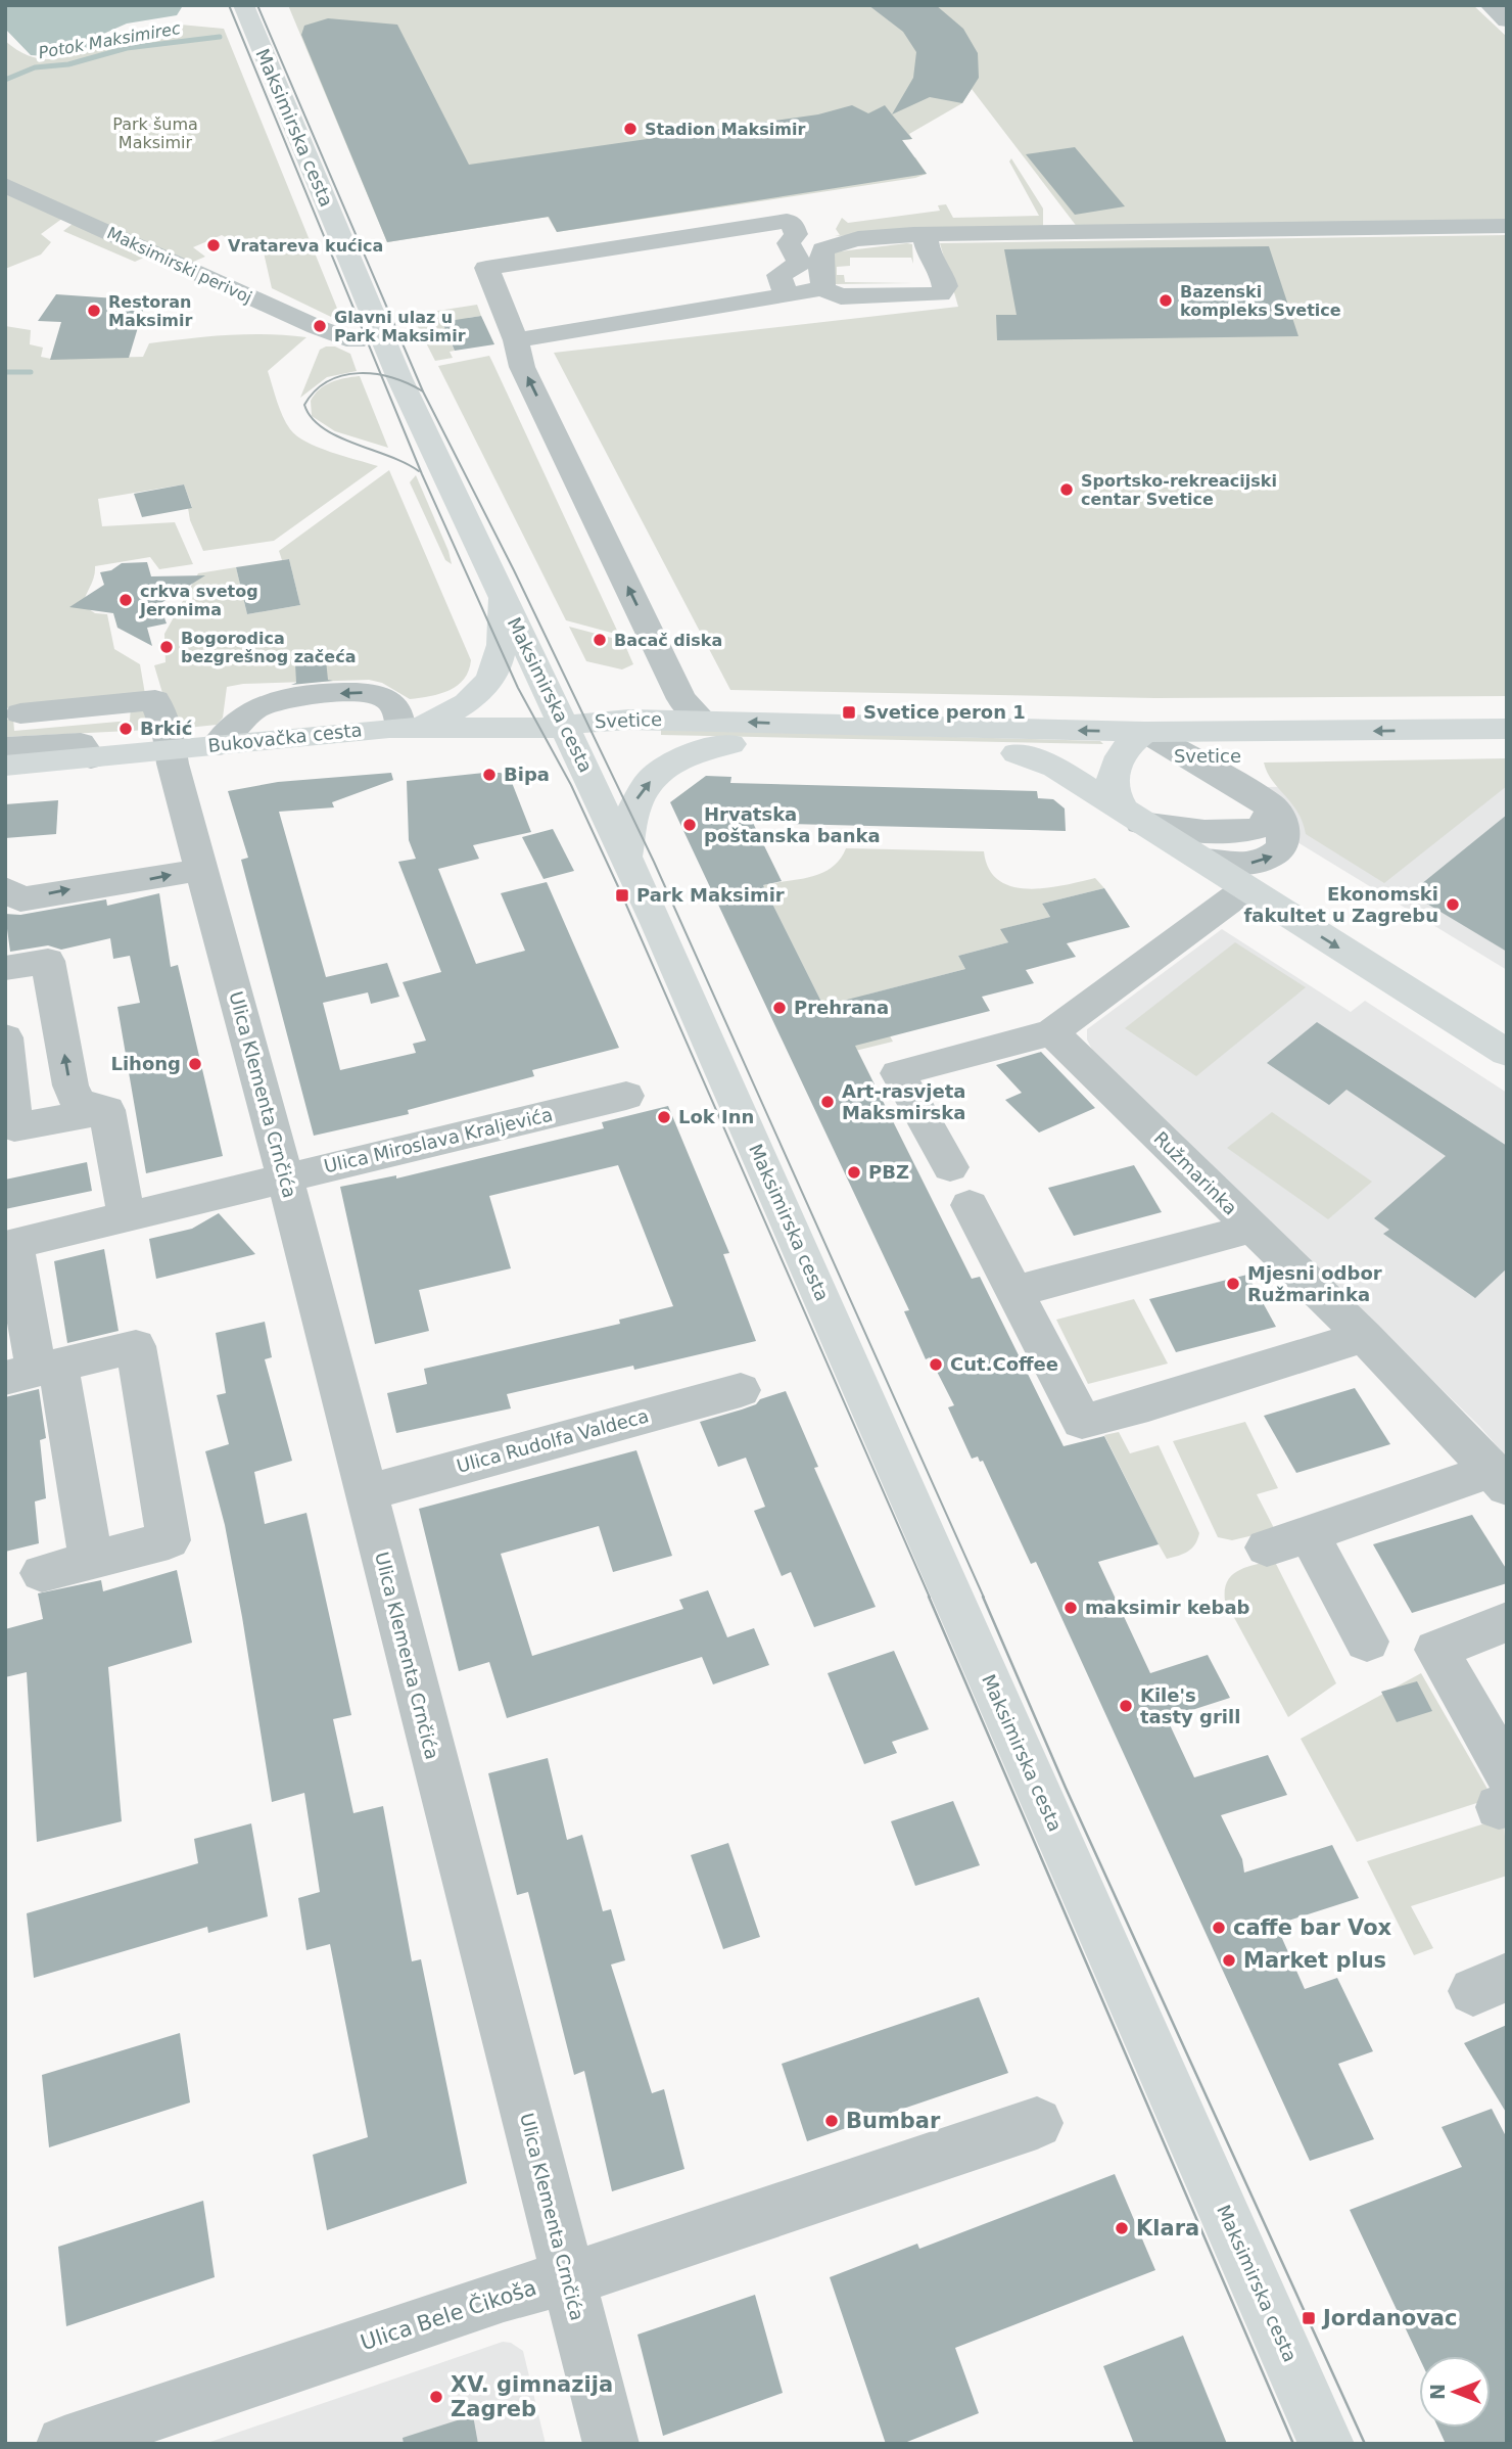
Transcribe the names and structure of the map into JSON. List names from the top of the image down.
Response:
{
  "streets": {
    "main road": ["Maksimirska cesta", "Svetice", "Bukovačka cesta"],
    "street": [
      "Maksimirski perivoj",
      "Ulica Klementa Crnčića",
      "Ulica Miroslava Kraljevića",
      "Ružmarinka",
      "Ulica Rudolfa Valdeca",
      "Ulica Bele Čikoša"
    ]
  },
  "crossings": [
    ["Maksimirska cesta", "Svetice"],
    ["Maksimirska cesta", "Bukovačka cesta"],
    ["Svetice", "Bukovačka cesta"],
    ["Bukovačka cesta", "Ulica Klementa Crnčića"],
    ["Ulica Klementa Crnčića", "Ulica Miroslava Kraljevića"],
    ["Ulica Klementa Crnčića", "Ulica Rudolfa Valdeca"],
    ["Ulica Klementa Crnčića", "Ulica Bele Čikoša"]
  ],
  "water": ["Potok Maksimirec"],
  "parks": ["Park šuma Maksimir"],
  "places": {
    "other": [
      "Stadion Maksimir",
      "Vratareva kućica",
      "Bazenski kompleks Svetice",
      "Restoran Maksimir",
      "Glavni ulaz u Park Maksimir",
      "Sportsko-rekreacijski centar Svetice",
      "crkva svetog Jeronima",
      "Bacač diska",
      "Bogorodica bezgrešnog začeća",
      "Brkić",
      "Bipa",
      "Hrvatska poštanska banka",
      "Ekonomski fakultet u Zagrebu",
      "Prehrana",
      "Lihong",
      "Art-rasvjeta Maksmirska",
      "Lok Inn",
      "PBZ",
      "Mjesni odbor Ružmarinka",
      "Cut.Coffee",
      "maksimir kebab",
      "Kile's tasty grill",
      "caffe bar Vox",
      "Market plus",
      "Bumbar",
      "Klara",
      "XV. gimnazija Zagreb"
    ],
    "transit": ["Svetice peron 1", "Park Maksimir", "Jordanovac"]
  },
  "north": "left"
}
